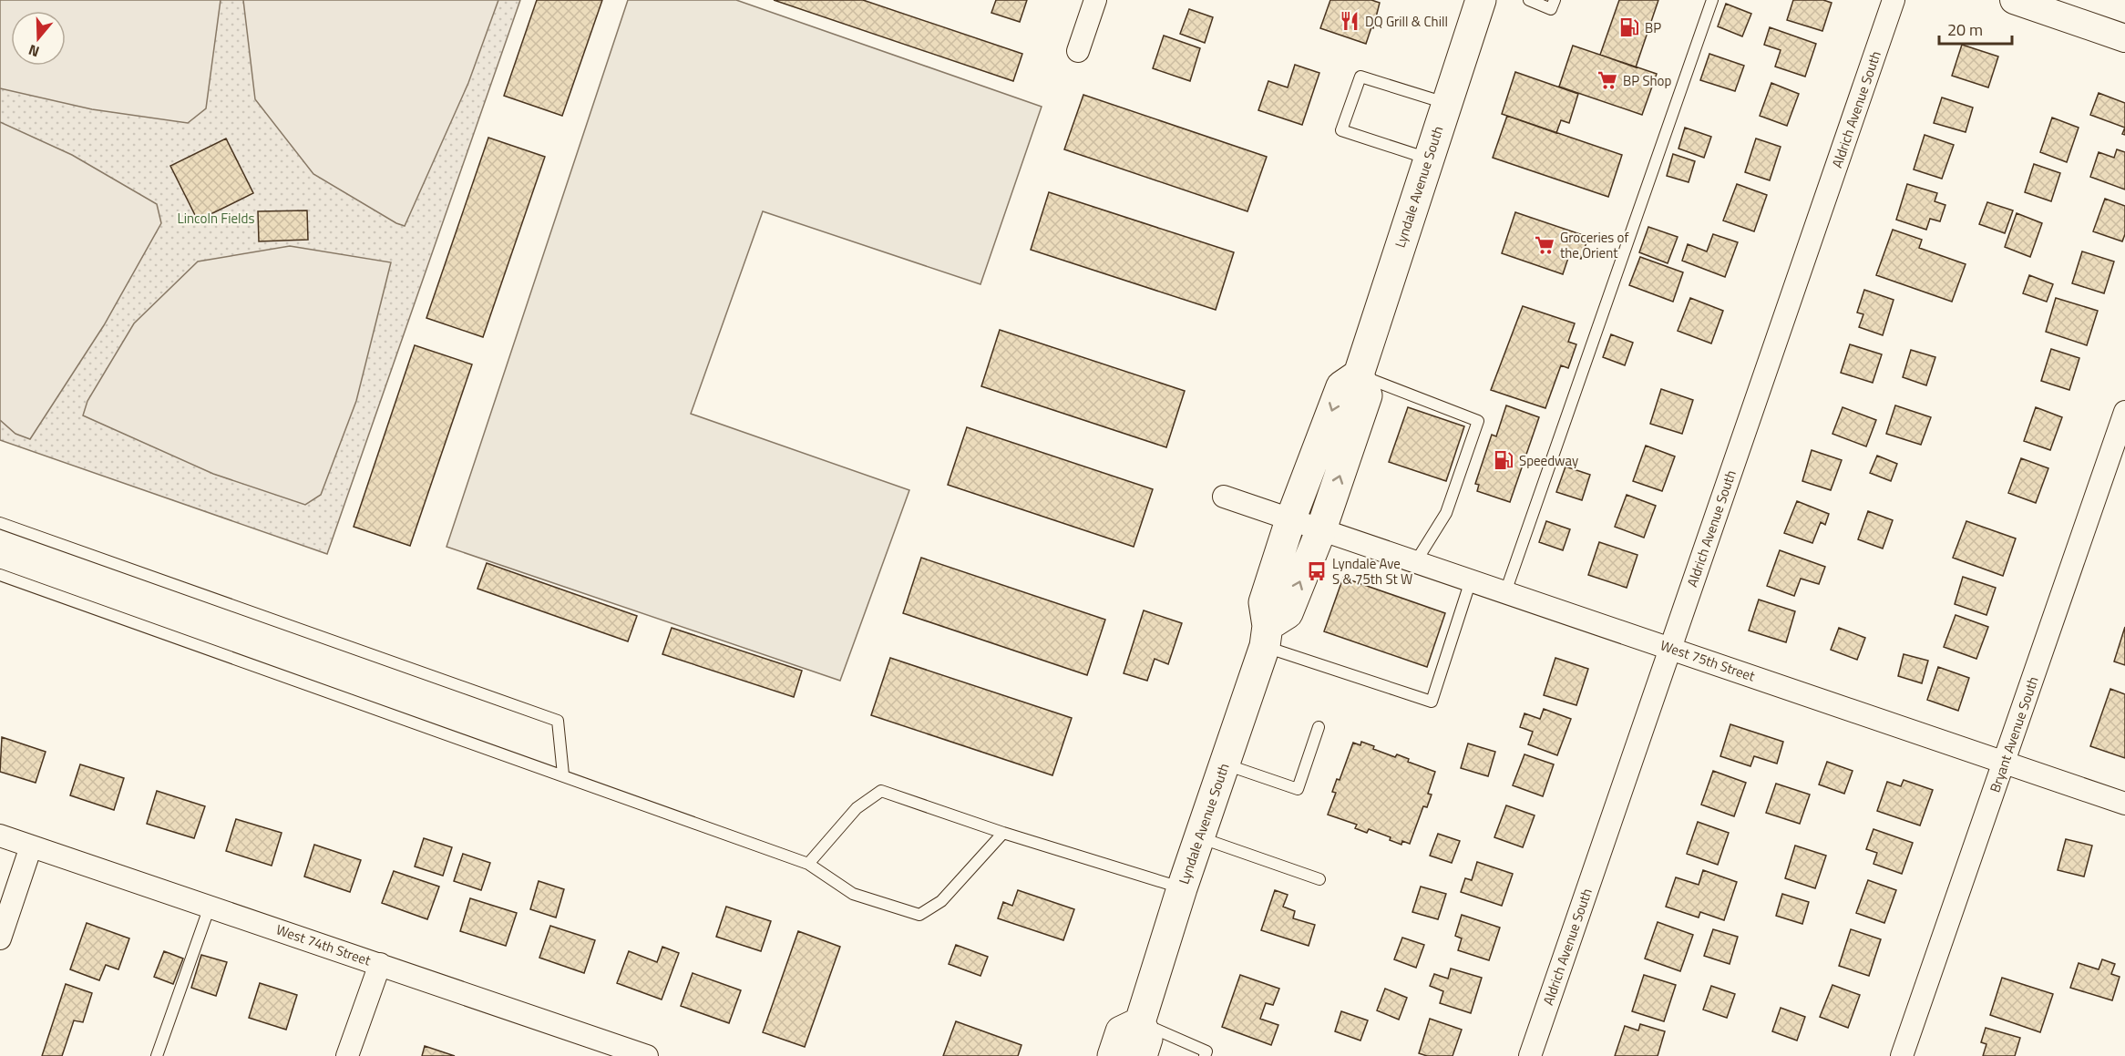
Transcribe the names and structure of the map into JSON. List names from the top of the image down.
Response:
{
  "streets": {
    "main road": ["Lyndale Avenue South"],
    "street": [
      "Aldrich Avenue South",
      "West 75th Street",
      "Bryant Avenue South",
      "West 74th Street"
    ]
  },
  "crossings": [
    ["Aldrich Avenue South", "West 75th Street"],
    ["Lyndale Avenue South", "West 75th Street"],
    ["West 75th Street", "Bryant Avenue South"]
  ],
  "parks": ["Lincoln Fields"],
  "places": {
    "restaurant": ["DQ Grill & Chill"],
    "fuel station": ["BP", "Speedway"],
    "supermarket": ["BP Shop", "Groceries of the Orient"],
    "bus stop": ["Lyndale Ave S & 75th St W"]
  },
  "scale_bar": "20 m",
  "north": "bottom"
}
